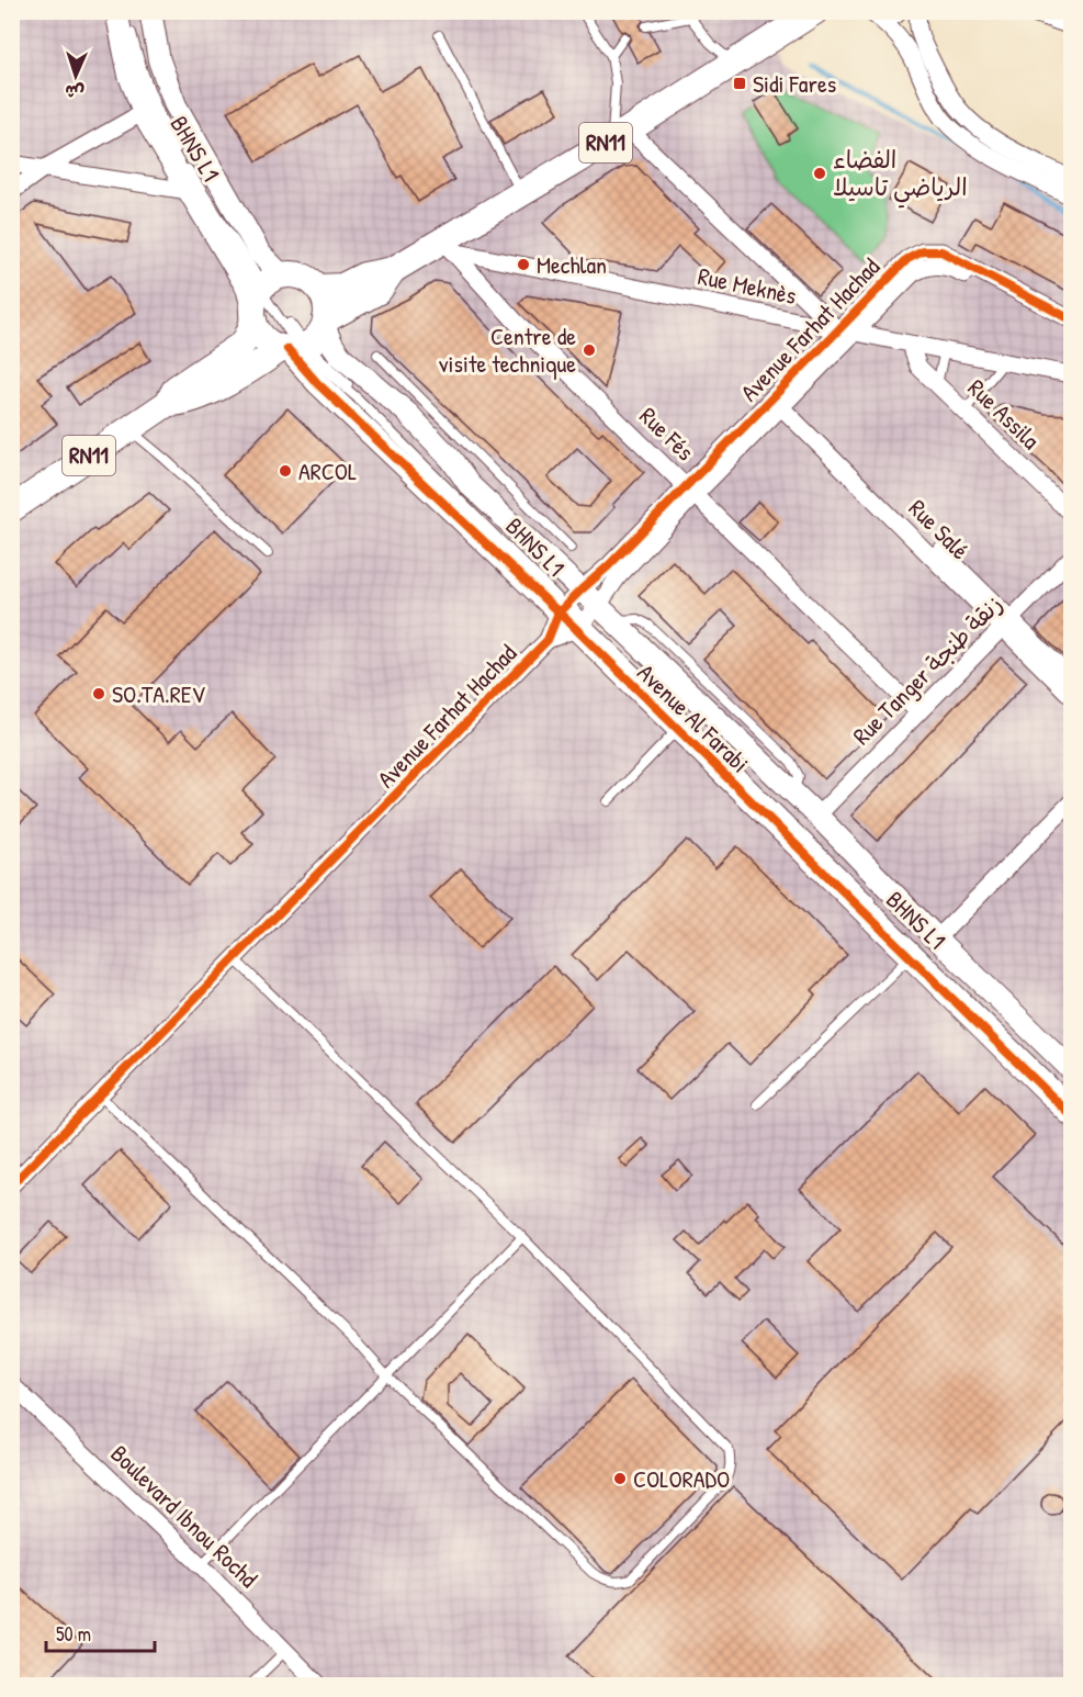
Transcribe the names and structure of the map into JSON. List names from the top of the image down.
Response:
{
  "streets": {
    "main road": ["RN11"],
    "street": [
      "Rue Meknès",
      "Avenue Farhat Hachad",
      "Rue Assila",
      "Rue Fés",
      "Rue Salé",
      "Rue Tanger زنقة طنجة",
      "Avenue Al Farabi",
      "Boulevard Ibnou Rochd"
    ],
    "lane": ["BHNS L1"]
  },
  "crossings": [
    ["RN11", "BHNS L1"],
    ["RN11", "Rue Meknès"],
    ["RN11", "Rue Fés"],
    ["RN11", "Avenue Al Farabi"],
    ["BHNS L1", "Avenue Farhat Hachad"],
    ["BHNS L1", "Avenue Al Farabi"],
    ["Rue Meknès", "Avenue Farhat Hachad"],
    ["Rue Meknès", "Rue Assila"],
    ["Rue Meknès", "Rue Fés"],
    ["Avenue Farhat Hachad", "Rue Fés"],
    ["Avenue Farhat Hachad", "Rue Salé"],
    ["Avenue Farhat Hachad", "Avenue Al Farabi"],
    ["Rue Fés", "Rue Tanger زنقة طنجة"],
    ["Rue Salé", "Rue Tanger زنقة طنجة"],
    ["Rue Tanger زنقة طنجة", "Avenue Al Farabi"]
  ],
  "places": {
    "transit": ["Sidi Fares"],
    "other": [
      "الفضاء الرياضي تاسيلا",
      "Mechlan",
      "Centre de visite technique",
      "ARCOL",
      "SO.TA.REV",
      "COLORADO"
    ]
  },
  "scale_bar": "50 m",
  "north": "bottom"
}
